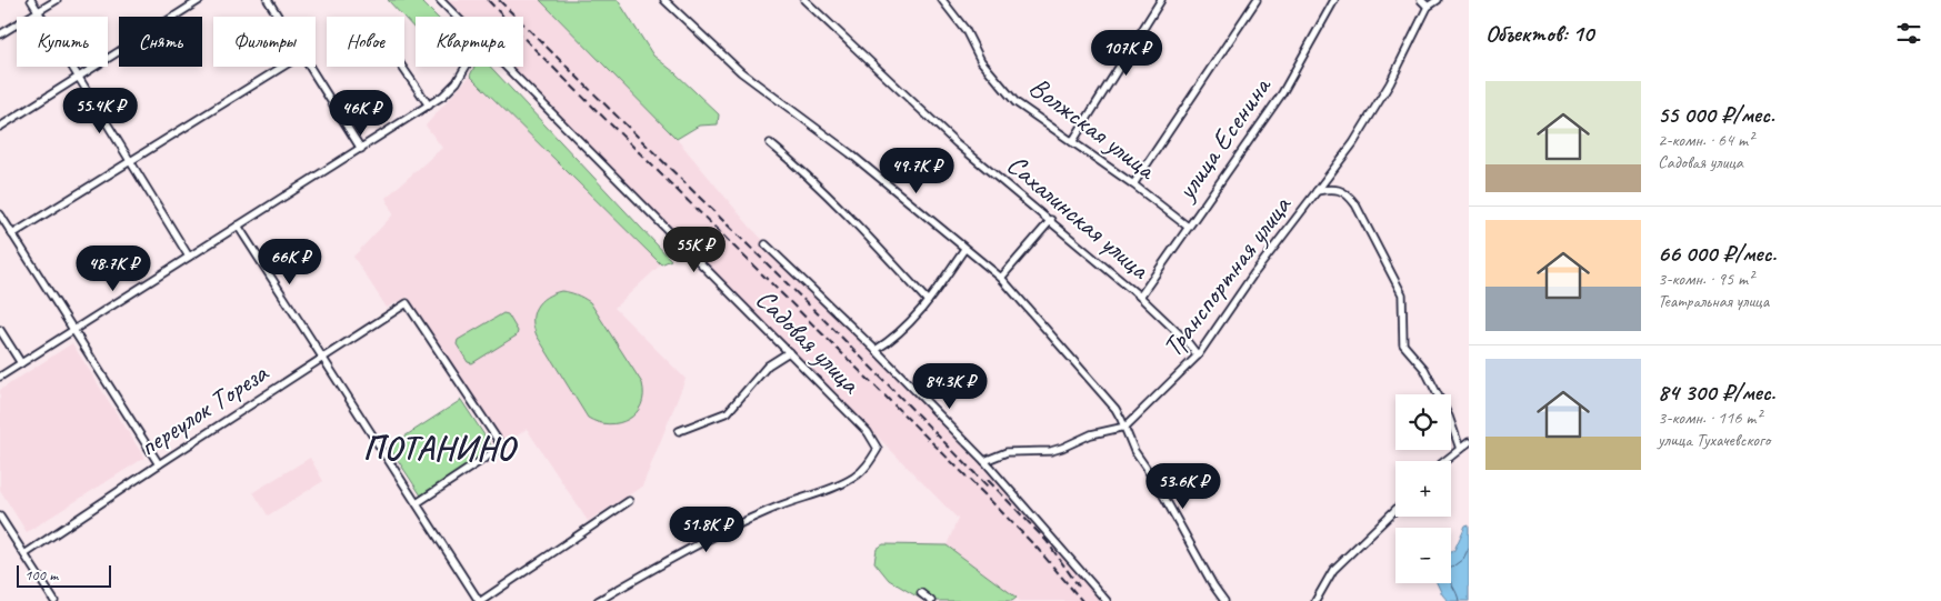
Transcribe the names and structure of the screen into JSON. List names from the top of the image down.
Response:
{
  "streets": {
    "street": [
      "Волжская улица",
      "улица Есенина",
      "Сахалинская улица",
      "Транспортная улица",
      "Садовая улица",
      "переулок Тореза"
    ]
  },
  "crossings": [
    ["Волжская улица", "улица Есенина"],
    ["улица Есенина", "Сахалинская улица"],
    ["Сахалинская улица", "Транспортная улица"]
  ],
  "districts": ["ПОТАНИНО"],
  "scale_bar": "100 m",
  "page": {
    "heading": "Объектов: 10",
    "chip": [
      "Купить",
      "Снять",
      "Фильтры",
      "Новое",
      "Квартира"
    ],
    "price": [
      "107K ₽",
      "55.4K ₽",
      "46K ₽",
      "49.7K ₽",
      "55K ₽",
      "66K ₽",
      "48.7K ₽",
      "84.3K ₽",
      "53.6K ₽",
      "51.8K ₽"
    ],
    "list": [
      {
        "name": "55 000 ₽/мес.",
        "note": "2-комн. · 64 m² · Садовая улица"
      },
      {
        "name": "66 000 ₽/мес.",
        "note": "3-комн. · 95 m² · Театральная улица"
      },
      {
        "name": "84 300 ₽/мес.",
        "note": "3-комн. · 116 m² · улица Тухачевского"
      }
    ],
    "map_buttons": ["+", "−"],
    "scale": "100 m"
  }
}
